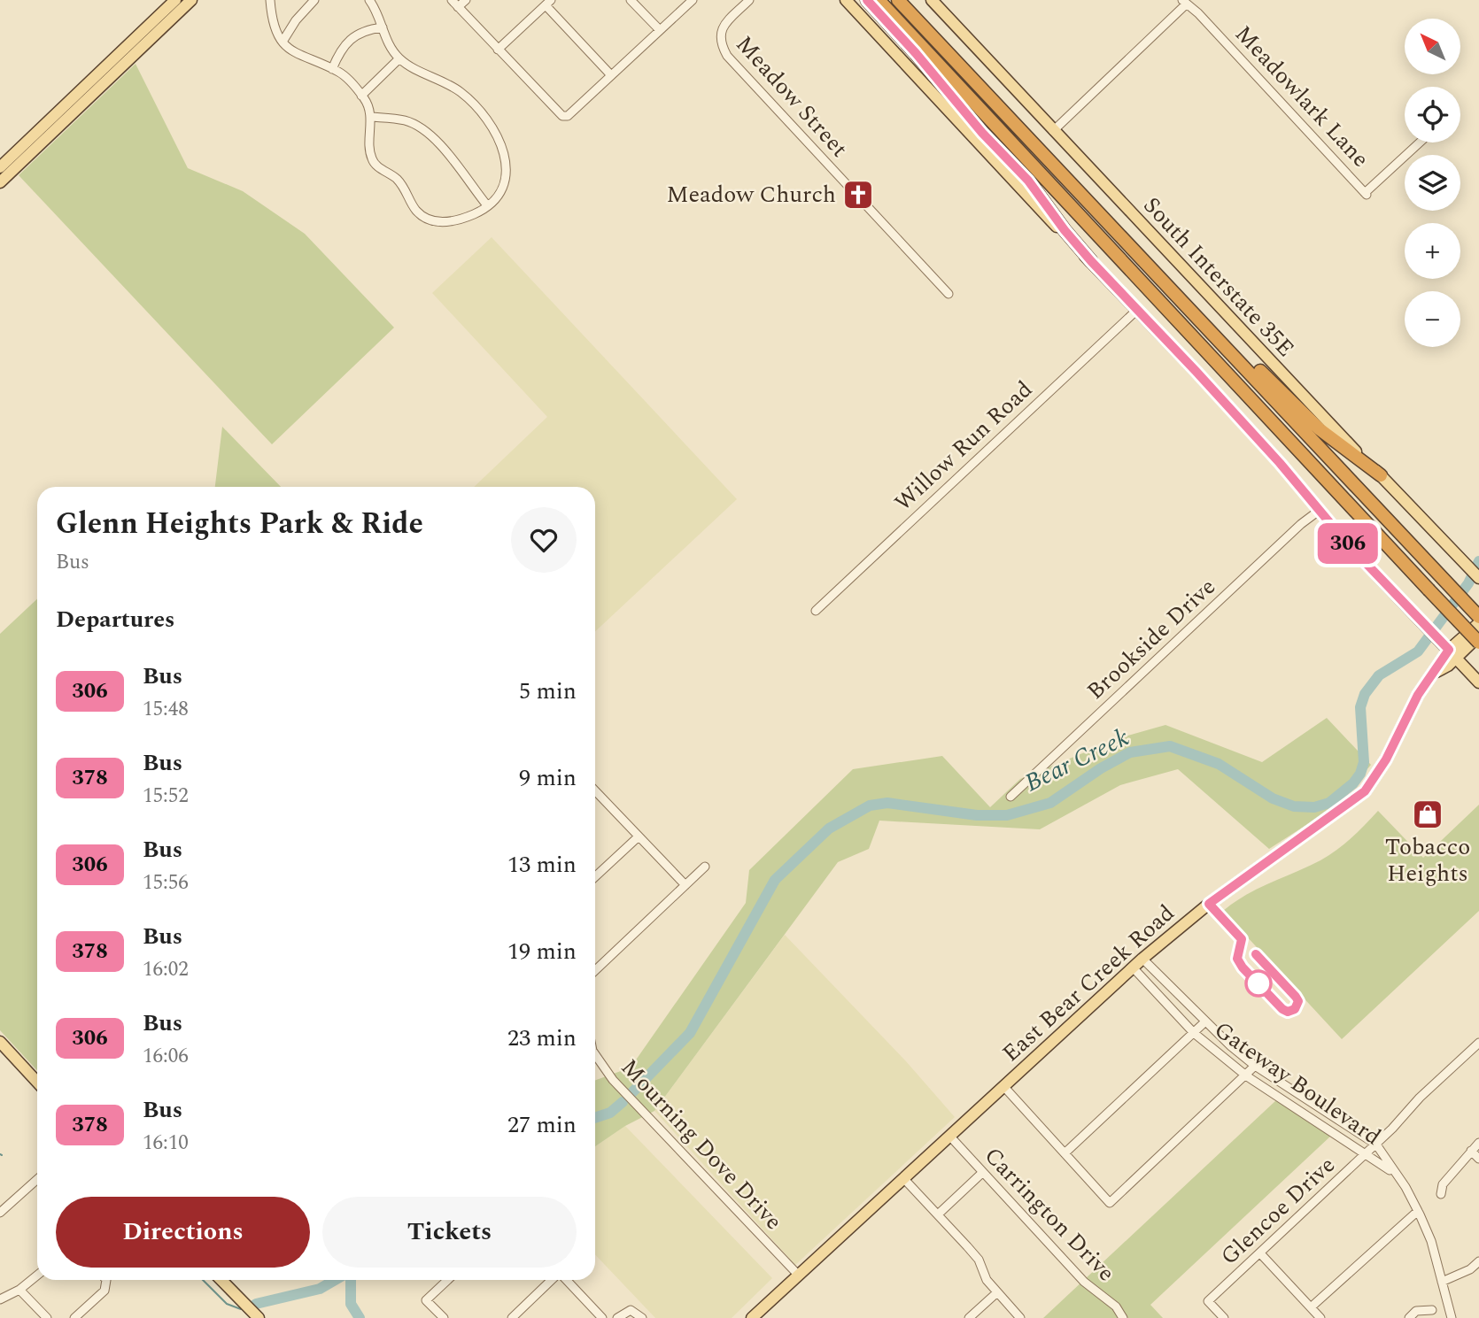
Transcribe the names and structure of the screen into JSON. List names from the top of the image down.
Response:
{
  "streets": {
    "main road": ["South Interstate 35E", "East Bear Creek Road"],
    "street": [
      "Meadow Street",
      "Meadowlark Lane",
      "Willow Run Road",
      "Brookside Drive",
      "Gateway Boulevard",
      "Mourning Dove Drive",
      "Glencoe Drive",
      "Carrington Drive"
    ]
  },
  "crossings": [
    ["East Bear Creek Road", "Gateway Boulevard"],
    ["East Bear Creek Road", "Mourning Dove Drive"],
    ["East Bear Creek Road", "Carrington Drive"],
    ["Gateway Boulevard", "Glencoe Drive"]
  ],
  "water": ["Bear Creek"],
  "places": {
    "church": ["Meadow Church"],
    "shop": ["Tobacco Heights"]
  },
  "lines": ["bus line 306"],
  "north": "top left",
  "page": {
    "on_map": "306",
    "map_buttons": ["+", "−"],
    "heading": [
      ["Glenn Heights Park & Ride", "Bus"],
      "Departures"
    ],
    "list": [
      {
        "mark": "306",
        "name": "Bus",
        "note": "15:48",
        "value": "5 min"
      },
      {
        "mark": "378",
        "name": "Bus",
        "note": "15:52",
        "value": "9 min"
      },
      {
        "mark": "306",
        "name": "Bus",
        "note": "15:56",
        "value": "13 min"
      },
      {
        "mark": "378",
        "name": "Bus",
        "note": "16:02",
        "value": "19 min"
      },
      {
        "mark": "306",
        "name": "Bus",
        "note": "16:06",
        "value": "23 min"
      },
      {
        "mark": "378",
        "name": "Bus",
        "note": "16:10",
        "value": "27 min"
      }
    ],
    "buttons": ["Directions", "Tickets"]
  }
}
